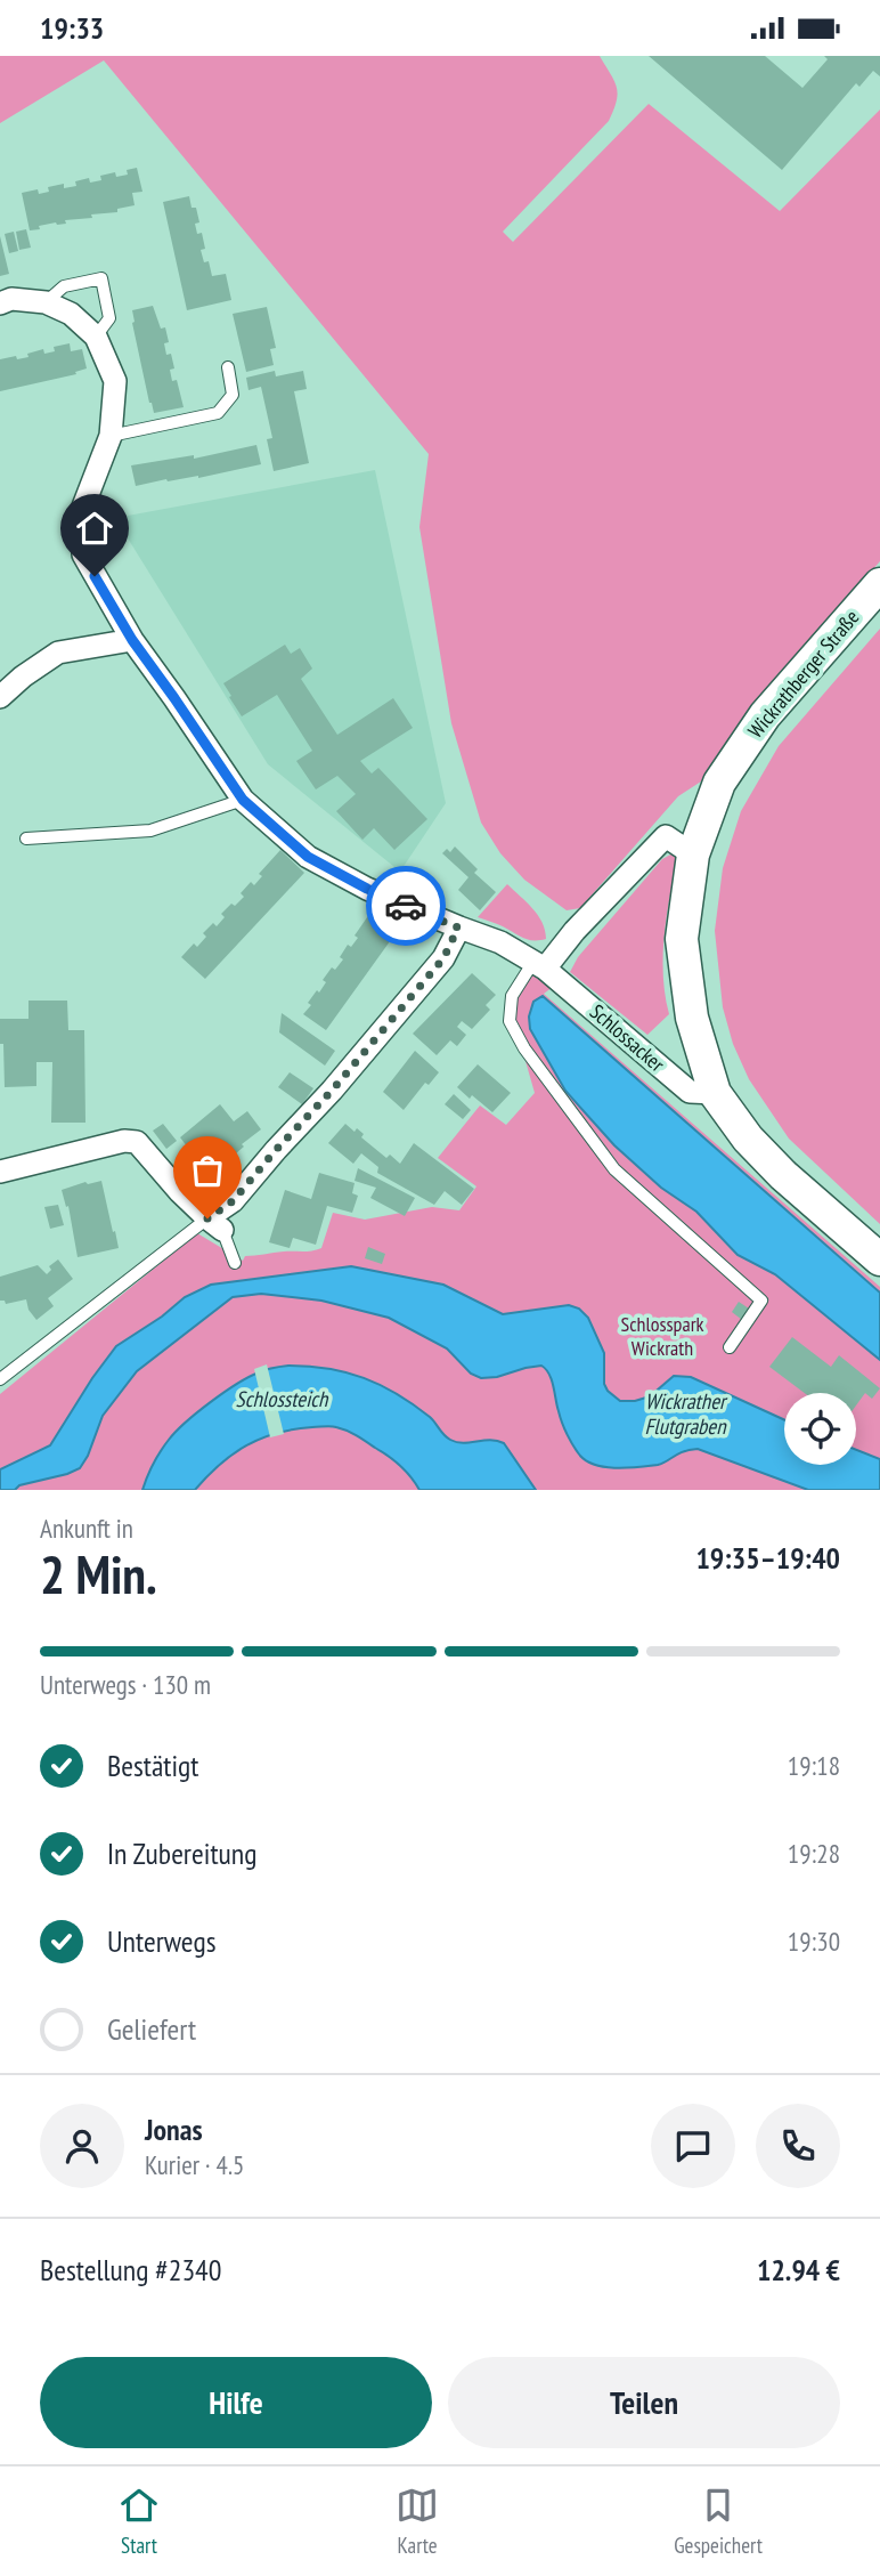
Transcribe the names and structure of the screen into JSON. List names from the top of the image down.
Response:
{
  "streets": {
    "main road": ["Wickrathberger Straße"],
    "street": ["Schlossacker"]
  },
  "crossings": [
    ["Wickrathberger Straße", "Schlossacker"]
  ],
  "water": ["Schlossteich", "Wickrather Flutgraben"],
  "parks": ["Schlosspark Wickrath"],
  "page": {
    "status": "19:33",
    "heading": ["2 Min.", "Ankunft in", "19:35–19:40"],
    "panel": [
      "Jonas",
      "Kurier · 4.5",
      "Bestellung #2340",
      "12.94 €"
    ],
    "bar": "Unterwegs · 130 m",
    "list": [
      ["Bestätigt", "19:18"],
      ["In Zubereitung", "19:28"],
      ["Unterwegs", "19:30"],
      "Geliefert"
    ],
    "buttons": ["Hilfe", "Teilen"],
    "tabs": ["Start", "Karte", "Gespeichert"]
  }
}
